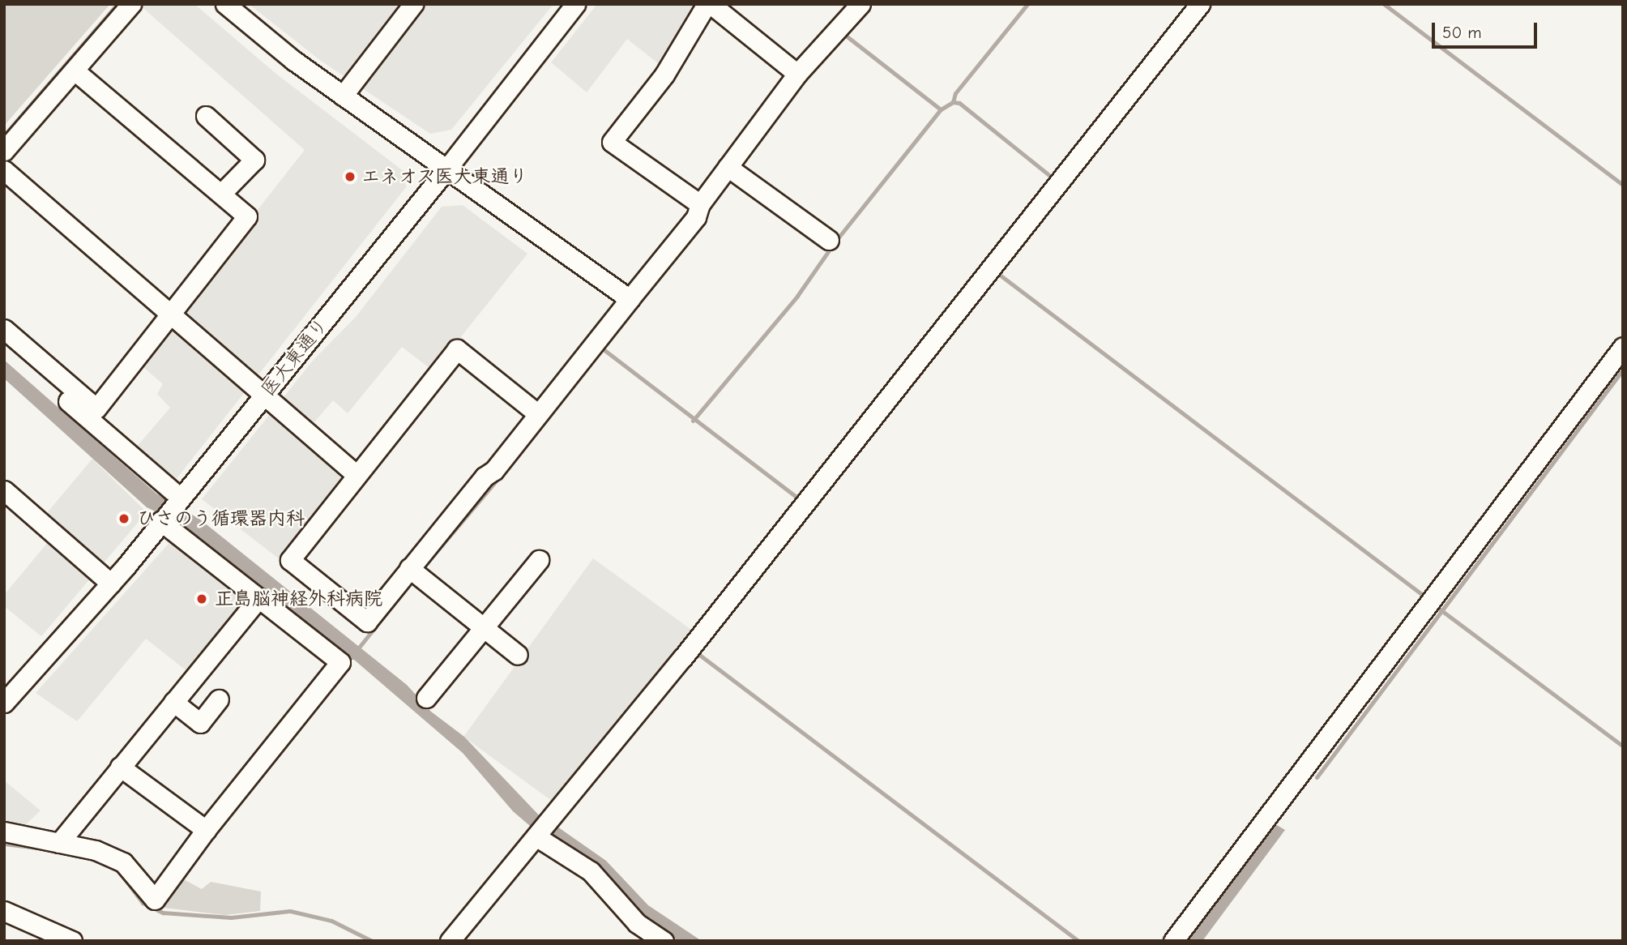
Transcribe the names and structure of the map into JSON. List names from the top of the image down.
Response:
{
  "streets": {
    "street": ["医大東通り"]
  },
  "places": ["エネオス医大東通り", "ひさのう循環器内科", "正島脳神経外科病院"],
  "scale_bar": "50 m"
}
